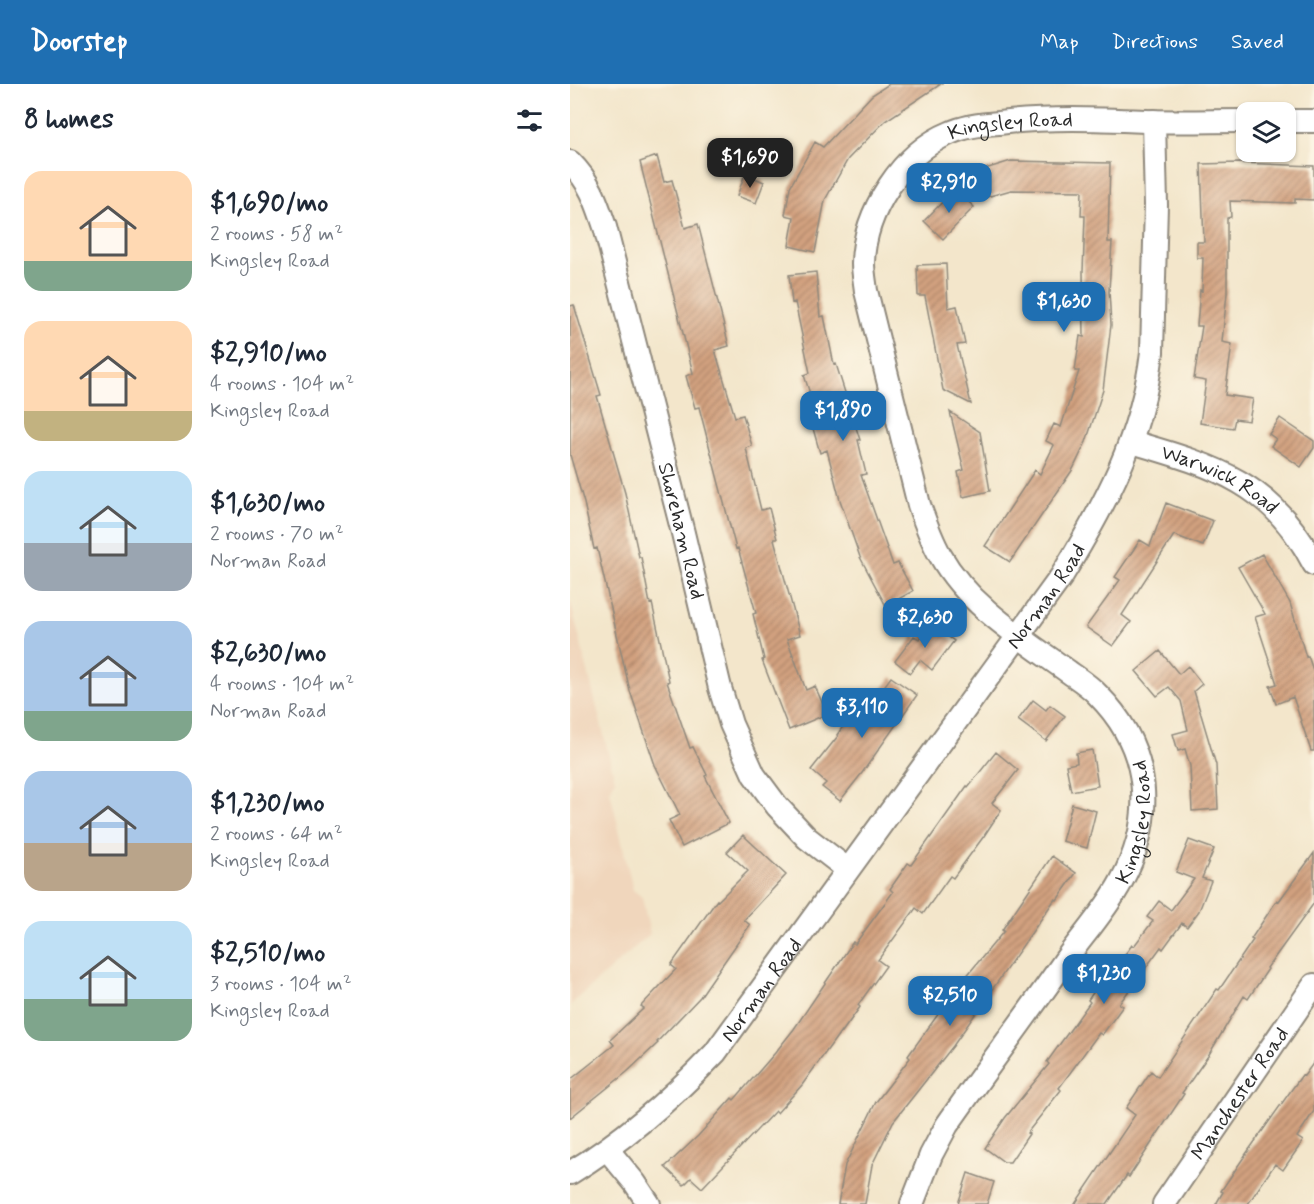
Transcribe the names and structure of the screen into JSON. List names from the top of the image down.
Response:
{
  "streets": {
    "street": [
      "Kingsley Road",
      "Warwick Road",
      "Shoreham Road",
      "Norman Road",
      "Manchester Road"
    ]
  },
  "crossings": [
    ["Kingsley Road", "Norman Road"],
    ["Warwick Road", "Norman Road"],
    ["Shoreham Road", "Norman Road"]
  ],
  "page": {
    "header": "Doorstep",
    "nav": ["Map", "Directions", "Saved"],
    "heading": "8 homes",
    "price": [
      "$1,690",
      "$2,910",
      "$1,630",
      "$1,890",
      "$2,630",
      "$3,110",
      "$1,230",
      "$2,510"
    ],
    "list": [
      {
        "name": "$1,690/mo",
        "note": "2 rooms · 58 m² · Kingsley Road"
      },
      {
        "name": "$2,910/mo",
        "note": "4 rooms · 104 m² · Kingsley Road"
      },
      {
        "name": "$1,630/mo",
        "note": "2 rooms · 70 m² · Norman Road"
      },
      {
        "name": "$2,630/mo",
        "note": "4 rooms · 104 m² · Norman Road"
      },
      {
        "name": "$1,230/mo",
        "note": "2 rooms · 64 m² · Kingsley Road"
      },
      {
        "name": "$2,510/mo",
        "note": "3 rooms · 104 m² · Kingsley Road"
      }
    ]
  }
}
